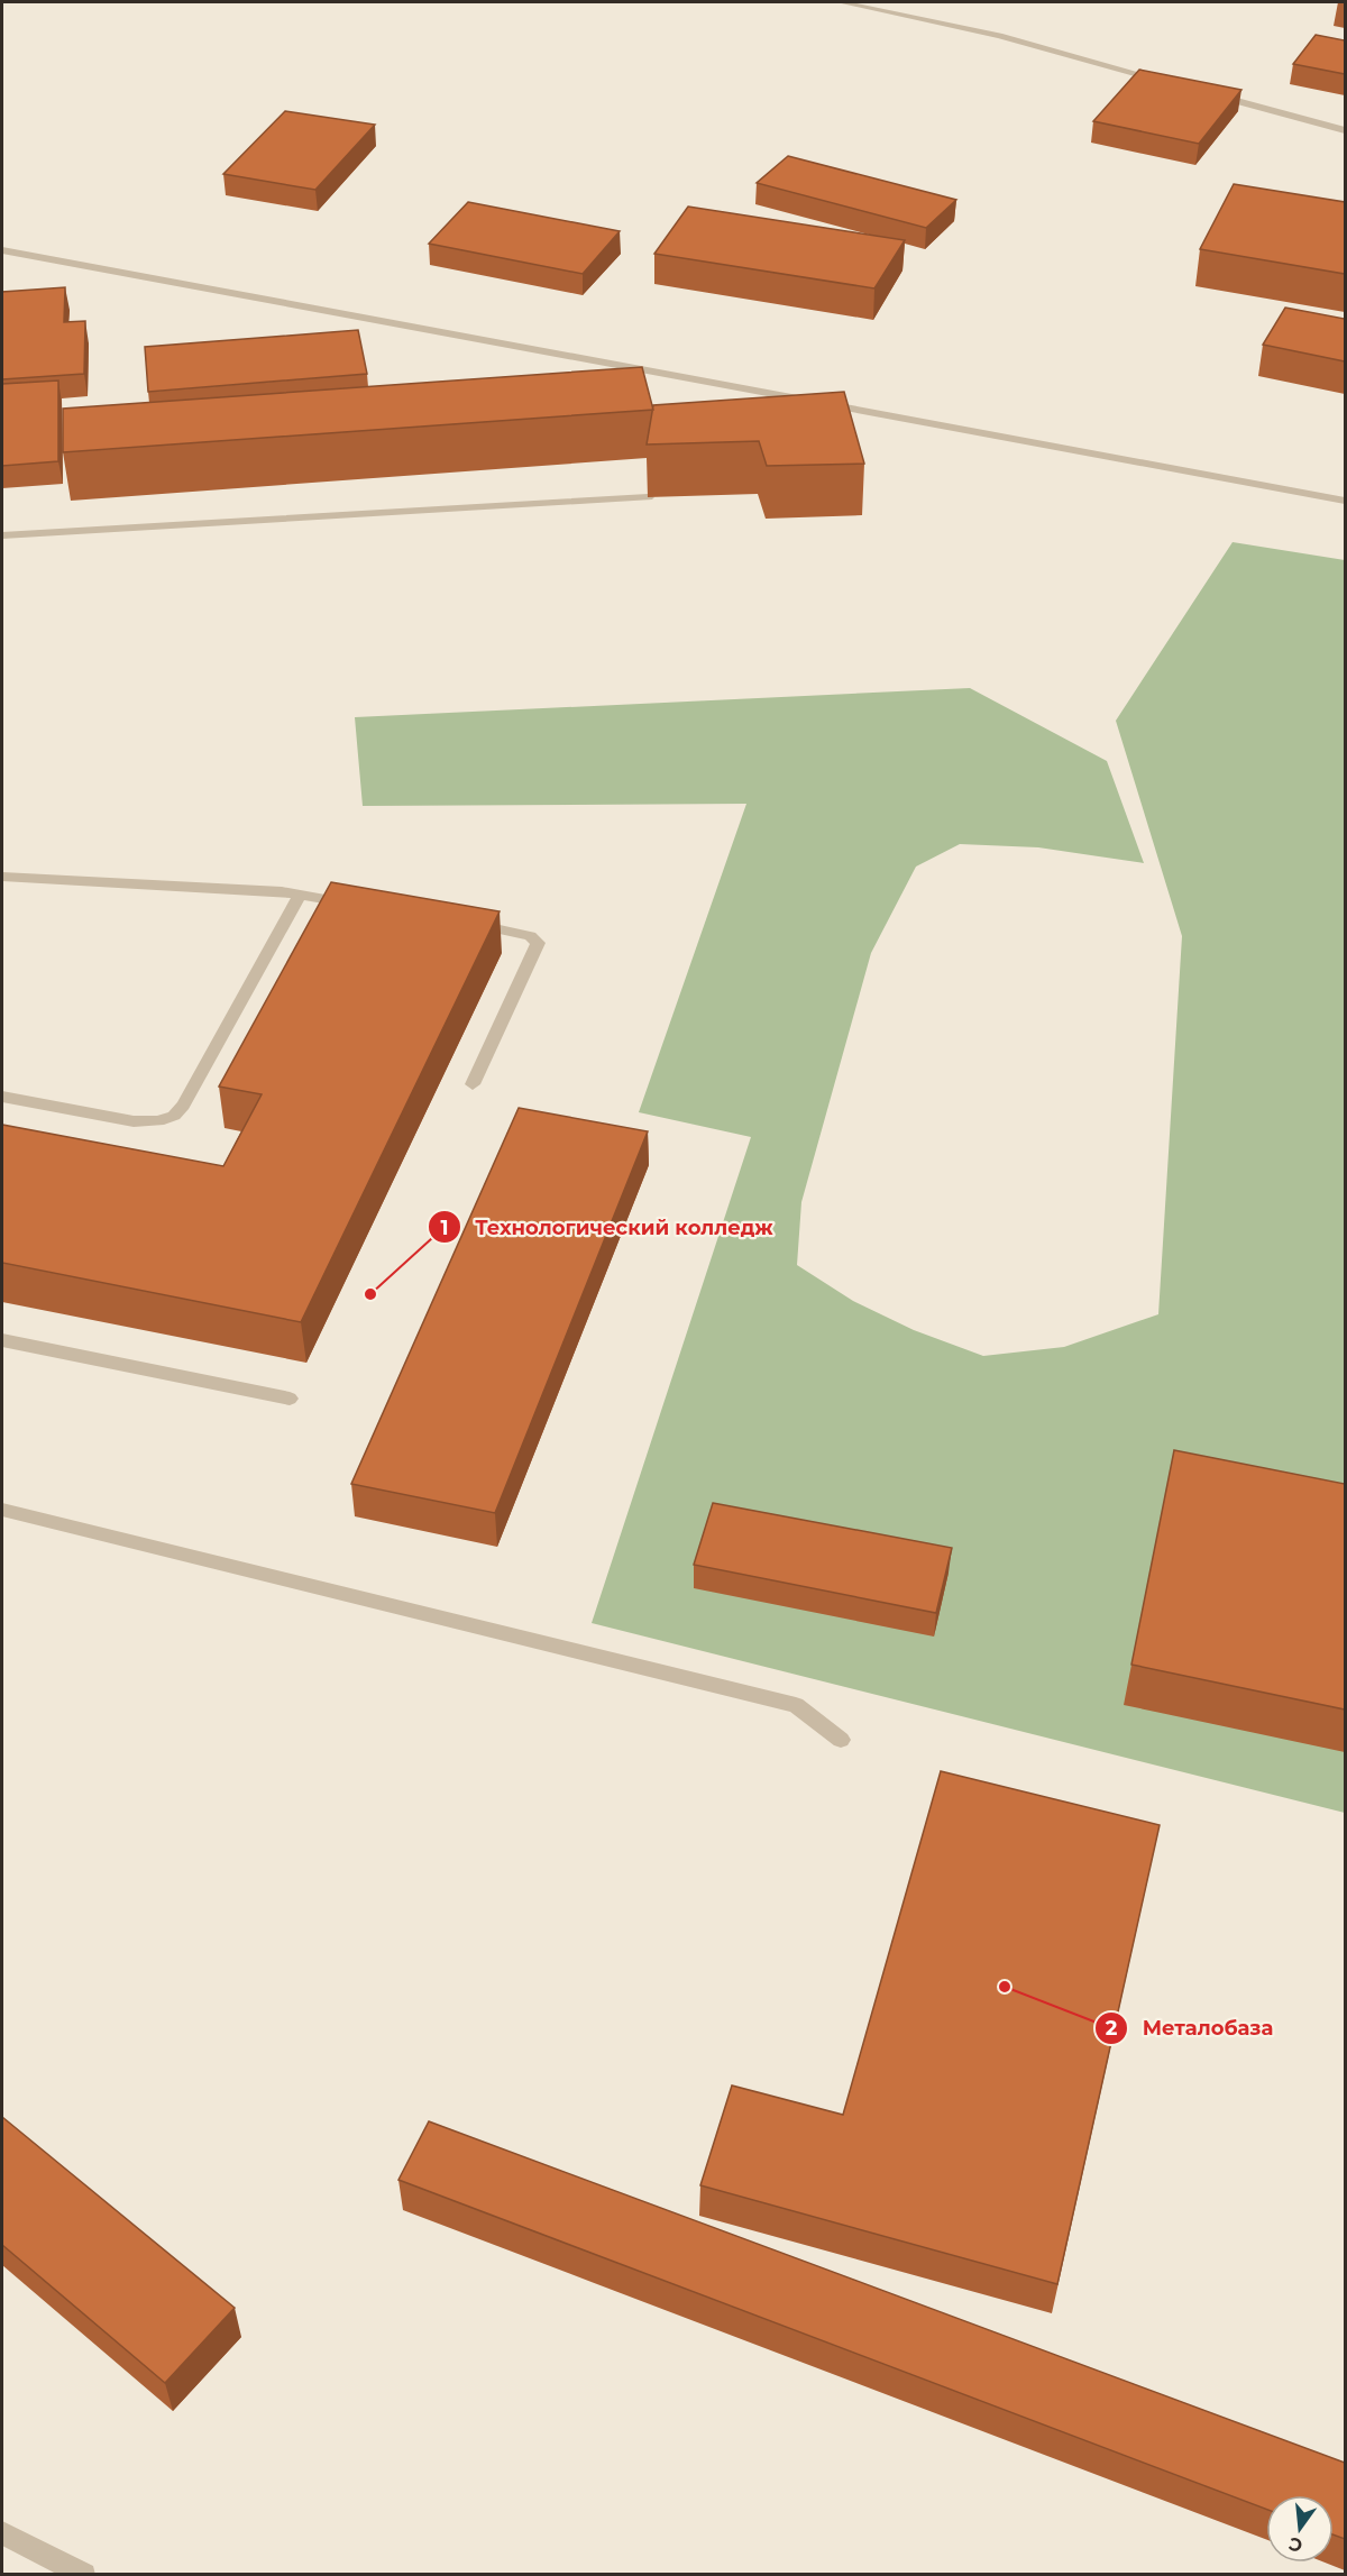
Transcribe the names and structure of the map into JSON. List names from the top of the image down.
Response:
{
  "places": ["Технологический колледж", "Металобаза"],
  "north": "bottom"
}
